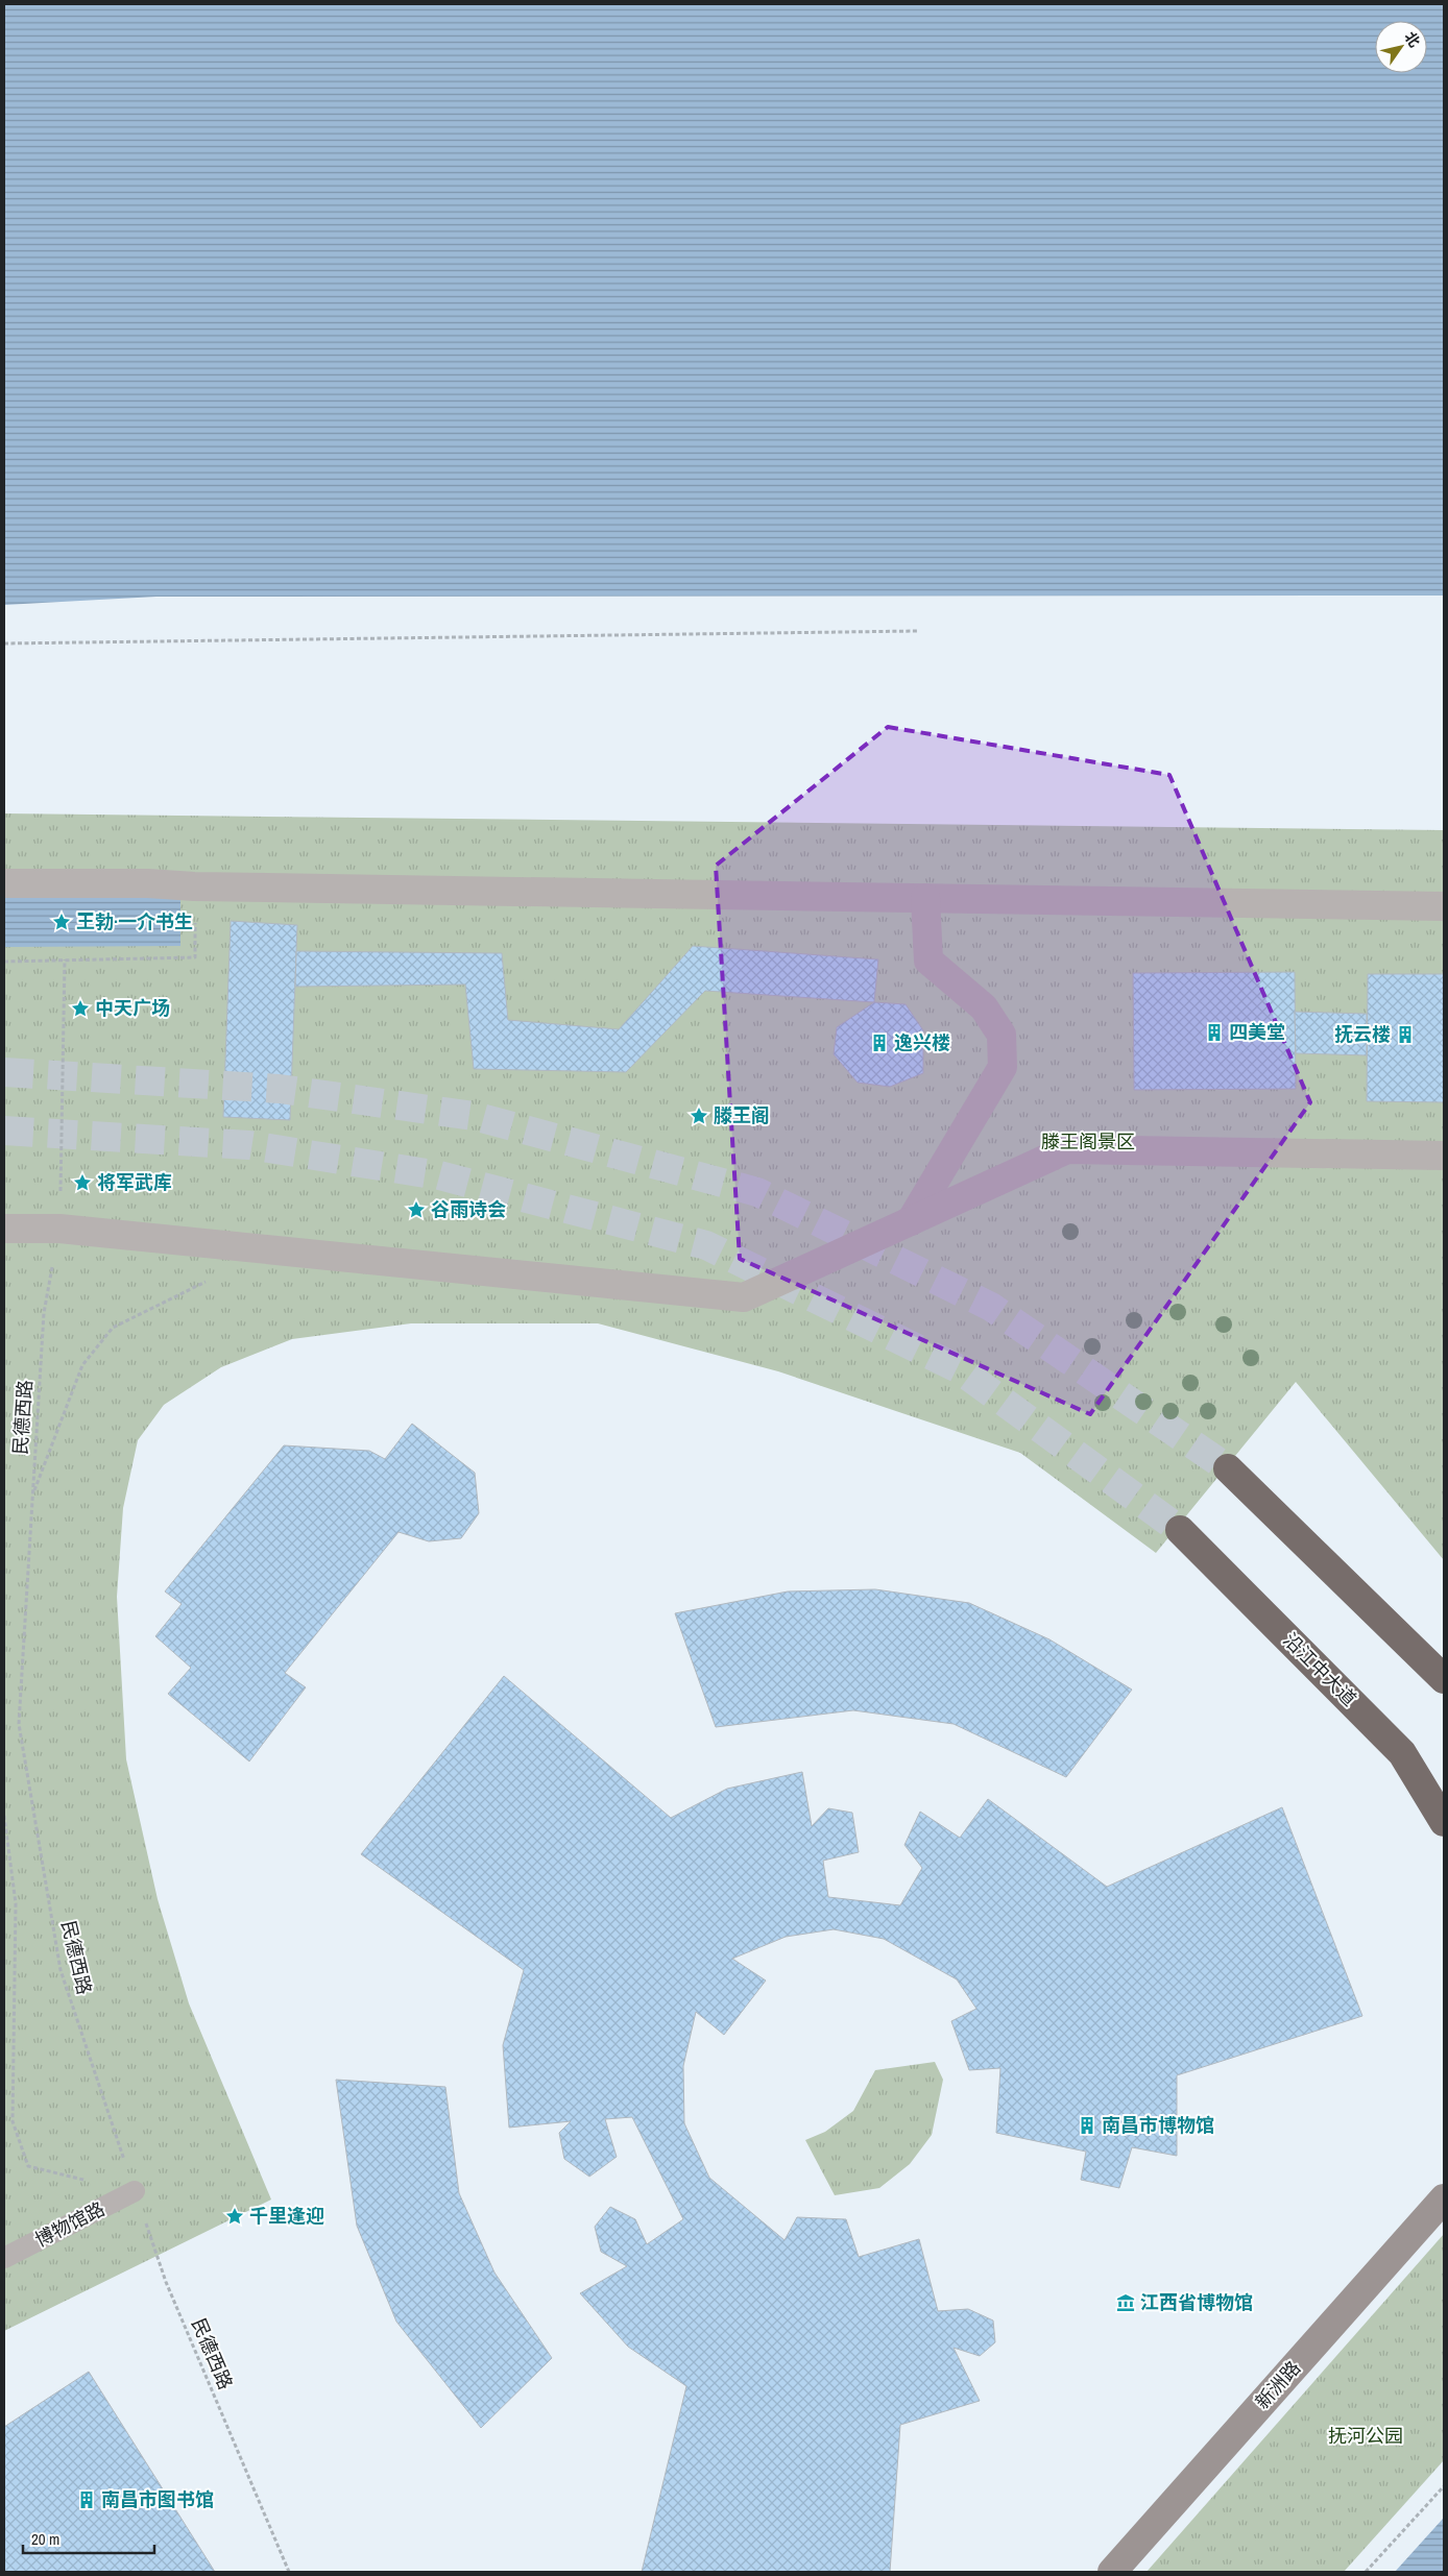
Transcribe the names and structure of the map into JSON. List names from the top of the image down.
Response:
{
  "streets": {
    "highway": ["沿江中大道"],
    "main road": ["新洲路"],
    "lane": ["博物馆路"],
    "path": ["民德西路"]
  },
  "crossings": [
    ["民德西路", "博物馆路"]
  ],
  "parks": ["滕王阁景区", "抚河公园"],
  "places": {
    "place": [
      "王勃·一介书生",
      "中天广场",
      "滕王阁",
      "将军武库",
      "谷雨诗会",
      "千里逢迎"
    ],
    "building": [
      "四美堂",
      "抚云楼",
      "逸兴楼",
      "南昌市博物馆",
      "南昌市图书馆"
    ],
    "museum": ["江西省博物馆"]
  },
  "scale_bar": "20 m",
  "north": "top right"
}
